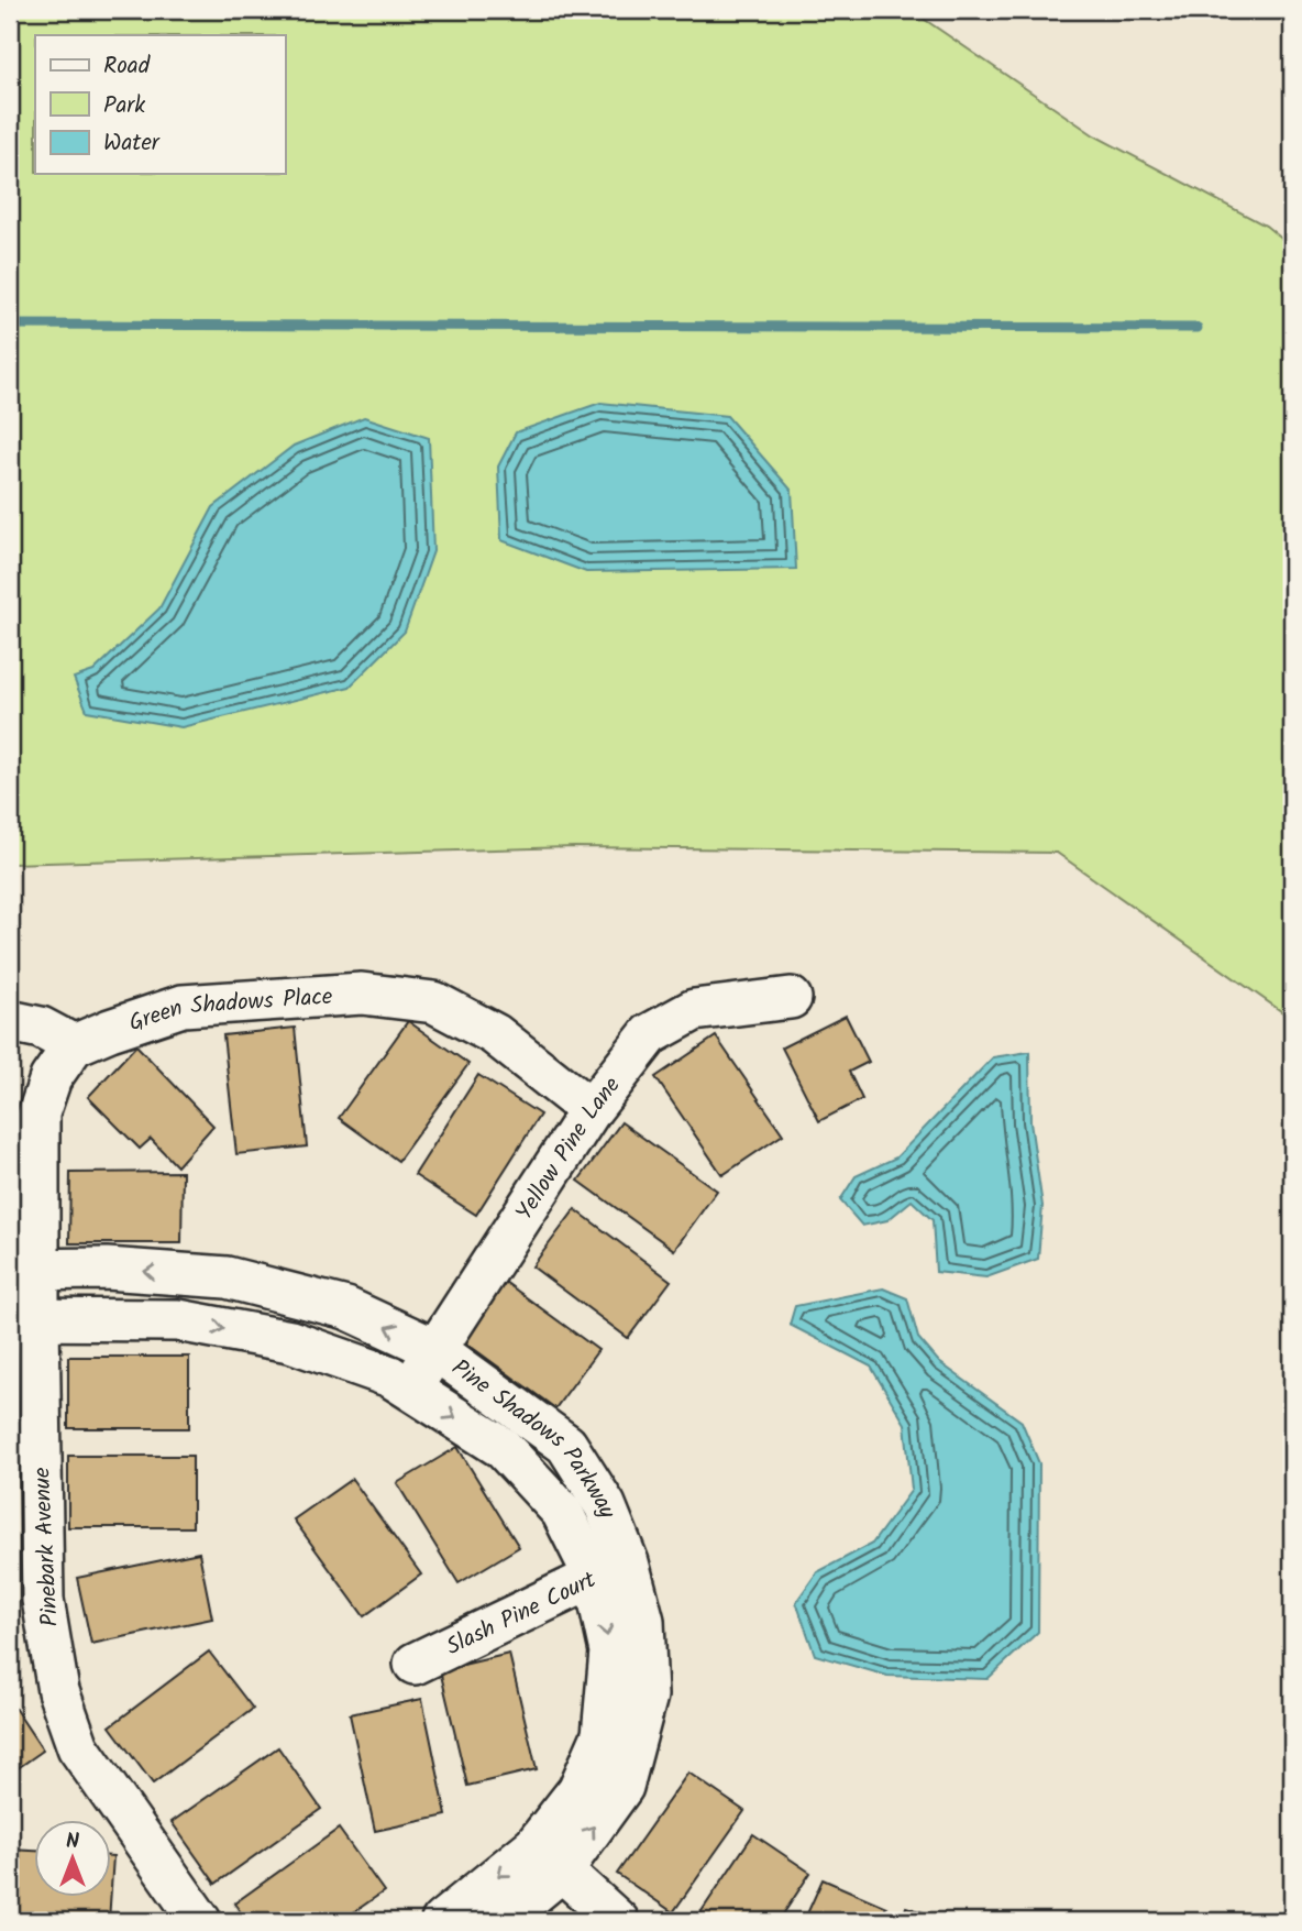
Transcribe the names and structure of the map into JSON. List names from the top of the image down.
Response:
{
  "streets": {
    "lane": [
      "Green Shadows Place",
      "Yellow Pine Lane",
      "Pine Shadows Parkway",
      "Pinebark Avenue",
      "Slash Pine Court"
    ]
  },
  "crossings": [
    ["Green Shadows Place", "Yellow Pine Lane"],
    ["Yellow Pine Lane", "Pine Shadows Parkway"],
    ["Pine Shadows Parkway", "Pinebark Avenue"],
    ["Pine Shadows Parkway", "Slash Pine Court"]
  ],
  "legend": ["Road", "Park", "Water"],
  "north": "top"
}
